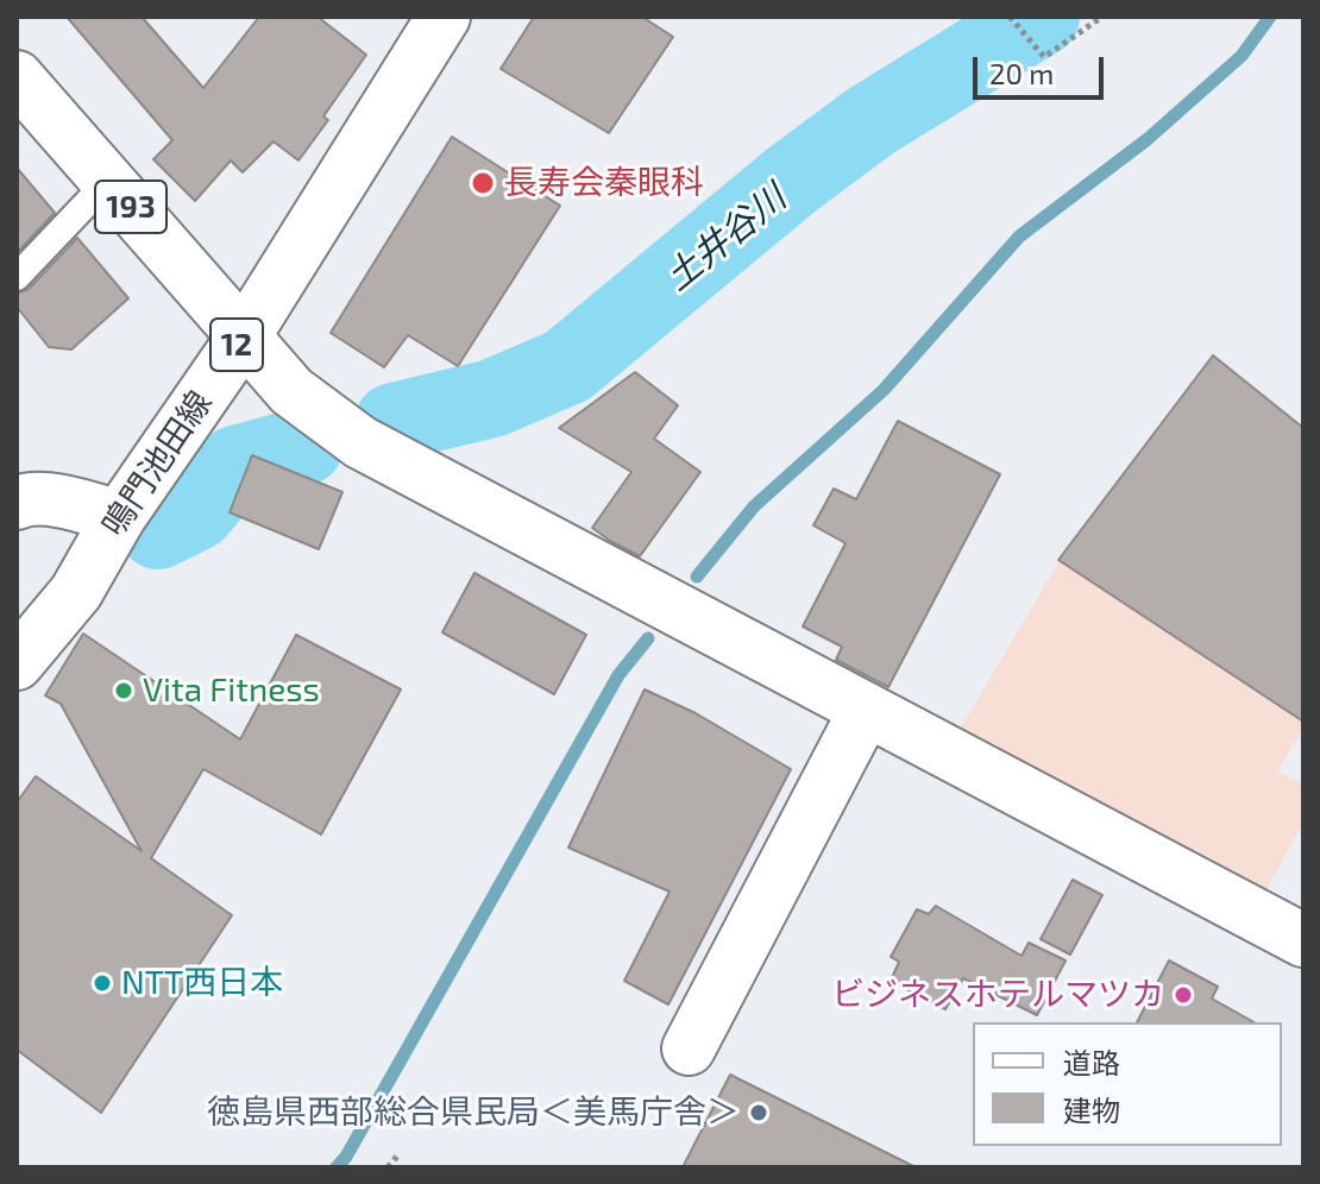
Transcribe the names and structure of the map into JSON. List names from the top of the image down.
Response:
{
  "streets": {
    "main road": ["193", "12", "鳴門池田線"]
  },
  "crossings": [
    ["193", "鳴門池田線"]
  ],
  "water": ["土井谷川"],
  "places": [
    "長寿会秦眼科",
    "Vita Fitness",
    "NTT西日本",
    "ビジネスホテルマツカ",
    "徳島県西部総合県民局＜美馬庁舎＞"
  ],
  "legend": ["道路", "建物"],
  "scale_bar": "20 m"
}
